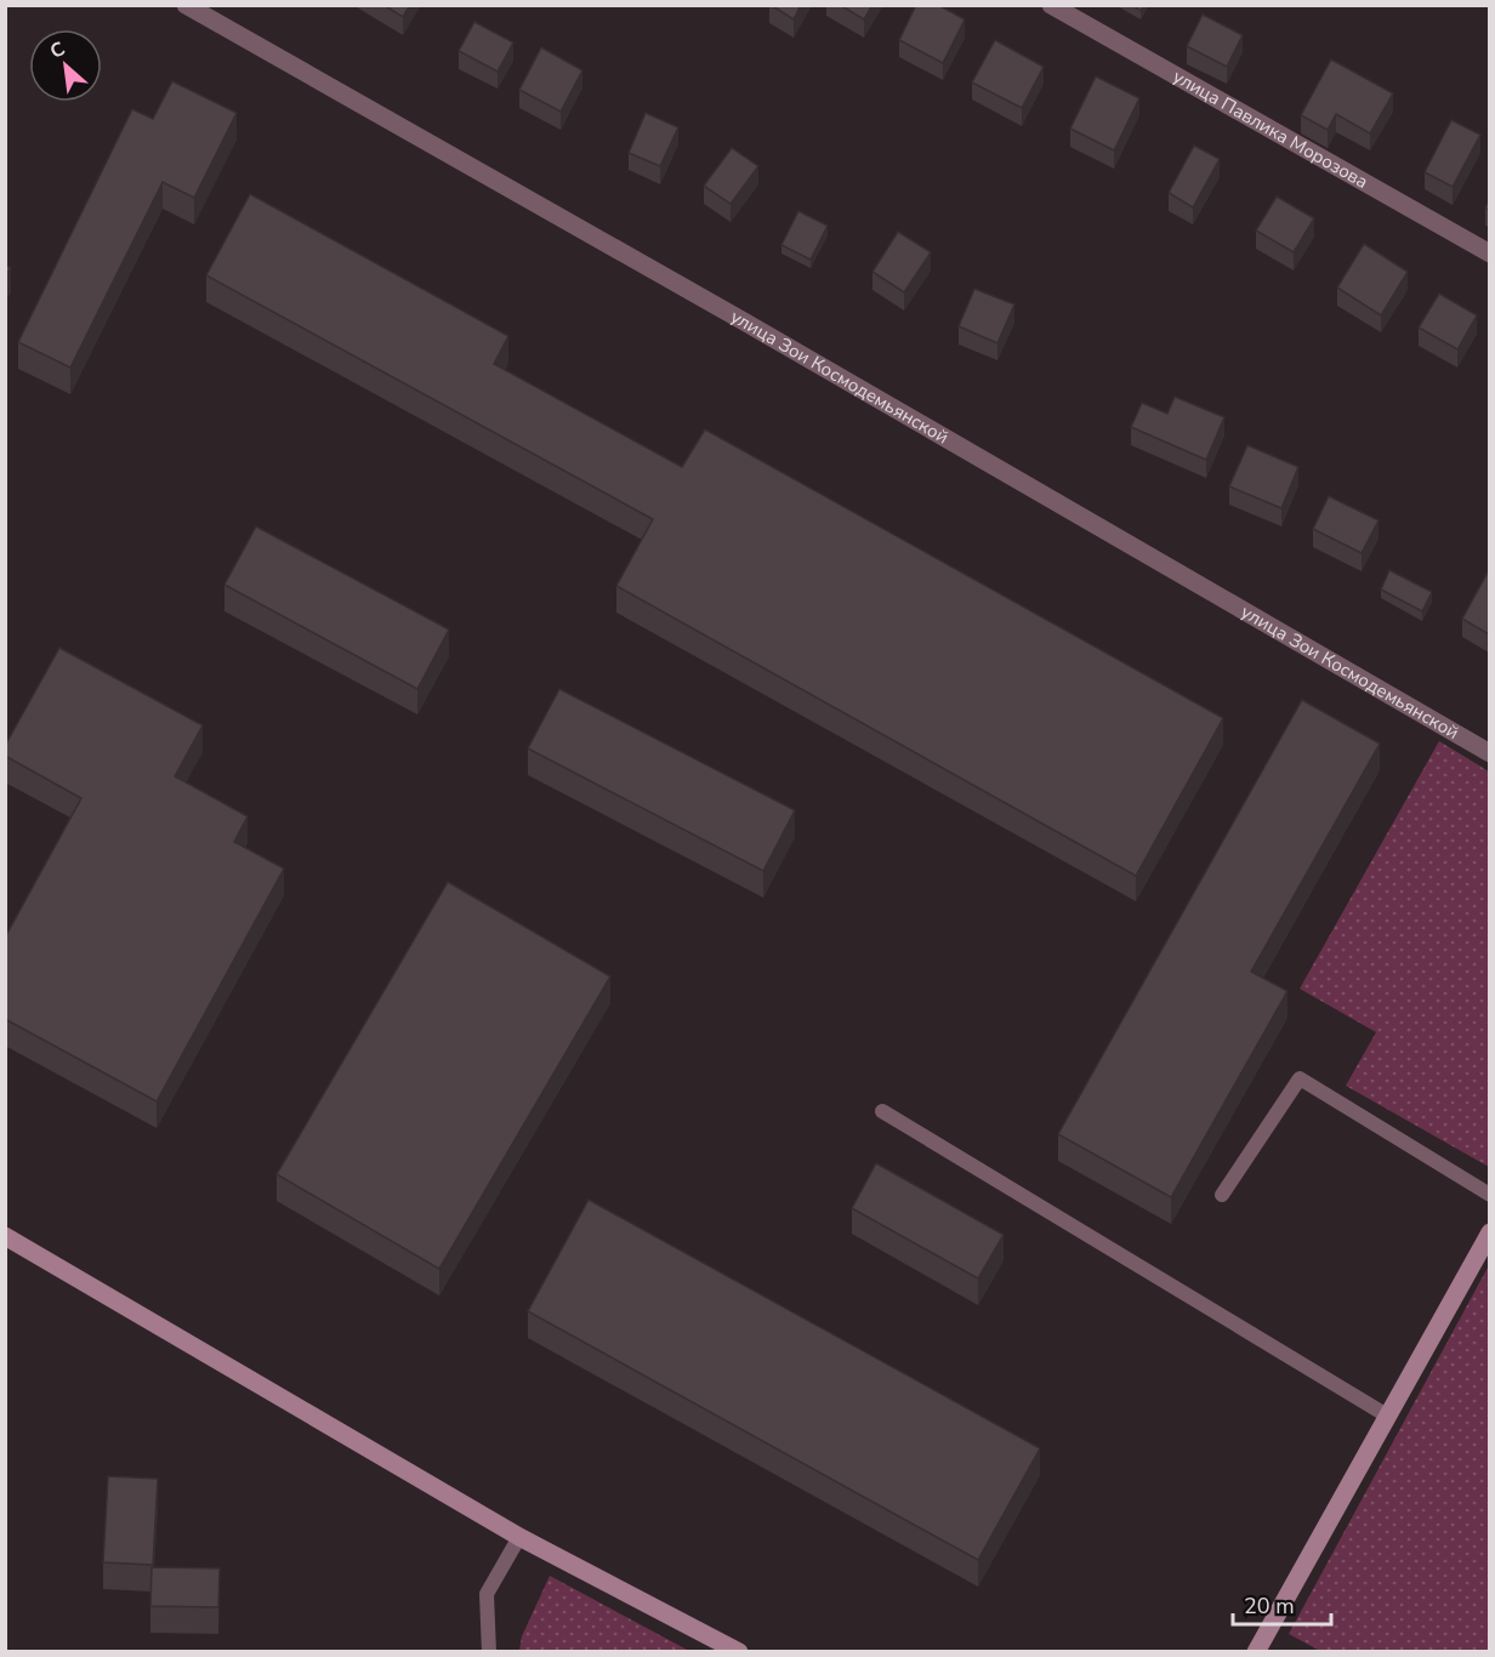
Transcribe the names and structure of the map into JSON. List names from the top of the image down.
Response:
{
  "streets": {
    "street": ["улица Павлика Морозова", "улица Зои Космодемьянской"]
  },
  "scale_bar": "20 m",
  "north": "top left"
}
